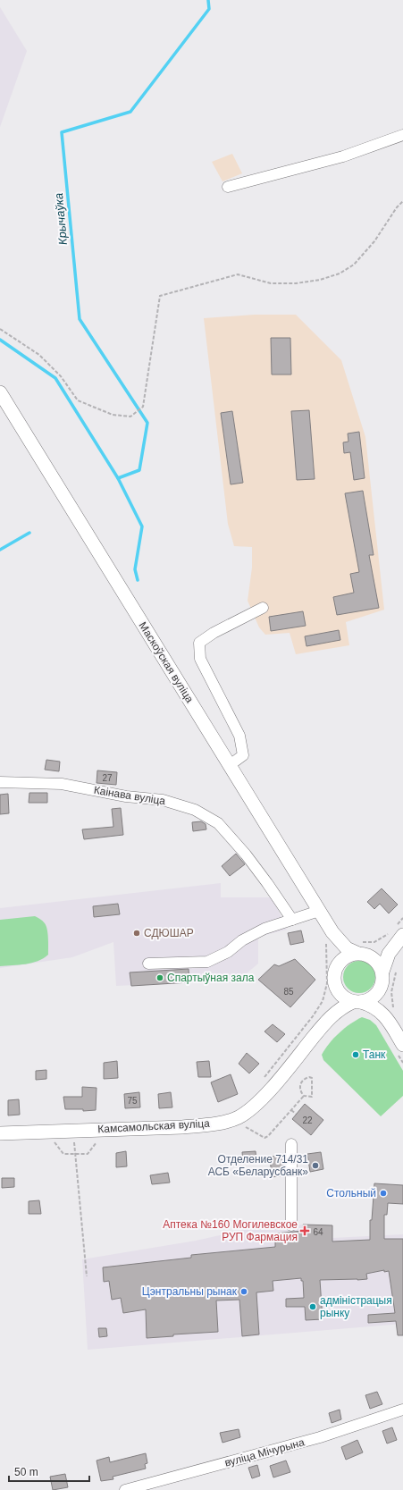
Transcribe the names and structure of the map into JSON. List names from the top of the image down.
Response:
{
  "streets": {
    "main road": ["Маскоўская вуліца", "Камсамольская вуліца"],
    "street": ["Каінава вуліца", "вуліца Мічурына"]
  },
  "crossings": [
    ["Маскоўская вуліца", "Камсамольская вуліца"]
  ],
  "water": ["Крычаўка"],
  "places": {
    "other": [
      "СДЮШАР",
      "Спартыўная зала",
      "Танк",
      "Отделение 714/31 АСБ «Беларусбанк»",
      "Стольный",
      "Цэнтральны рынак",
      "адміністрацыя рынку"
    ],
    "health": ["Аптека №160 Могилевское РУП Фармация"]
  },
  "house_numbers": [
    "27",
    "85",
    "75",
    "22",
    "64"
  ],
  "scale_bar": "50 m"
}
